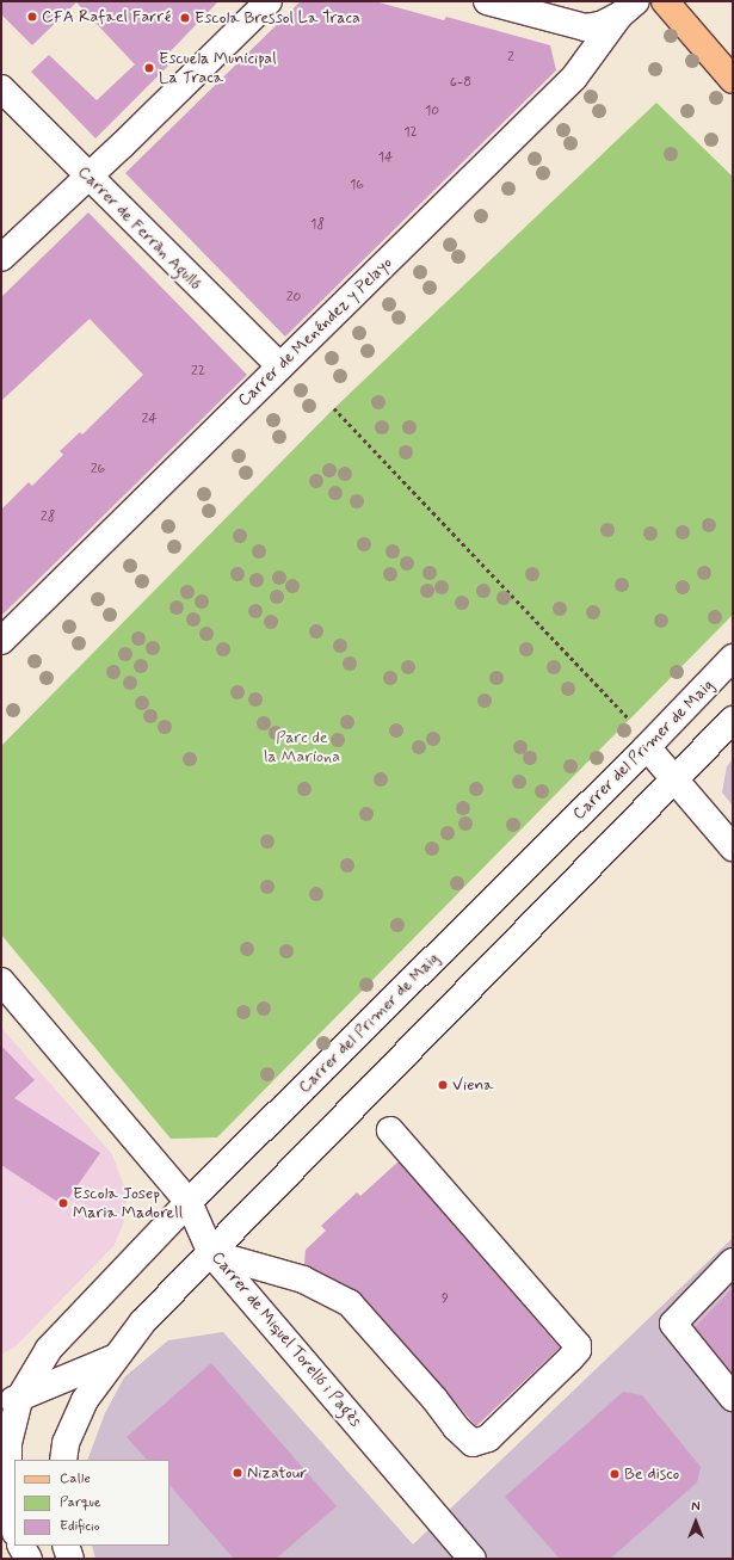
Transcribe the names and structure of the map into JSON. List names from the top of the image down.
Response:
{
  "streets": {
    "street": [
      "Carrer de Ferràn Agulló",
      "Carrer de Menéndez y Pelayo",
      "Carrer del Primer de Maig",
      "Carrer de Miquel Torelló i Pagès"
    ]
  },
  "crossings": [
    ["Carrer de Ferràn Agulló", "Carrer de Menéndez y Pelayo"],
    ["Carrer del Primer de Maig", "Carrer de Miquel Torelló i Pagès"]
  ],
  "parks": ["Parc de la Mariona"],
  "places": [
    "CFA Rafael Farré",
    "Escola Bressol La Traca",
    "Escuela Municipal La Traca",
    "Viena",
    "Escola Josep Maria Madorell",
    "Nizatour",
    "Be disco"
  ],
  "house_numbers": [
    "2",
    "6-8",
    "10",
    "12",
    "14",
    "16",
    "18",
    "20",
    "22",
    "24",
    "26",
    "28",
    "9"
  ],
  "legend": ["Calle", "Parque", "Edificio"],
  "north": "top"
}
